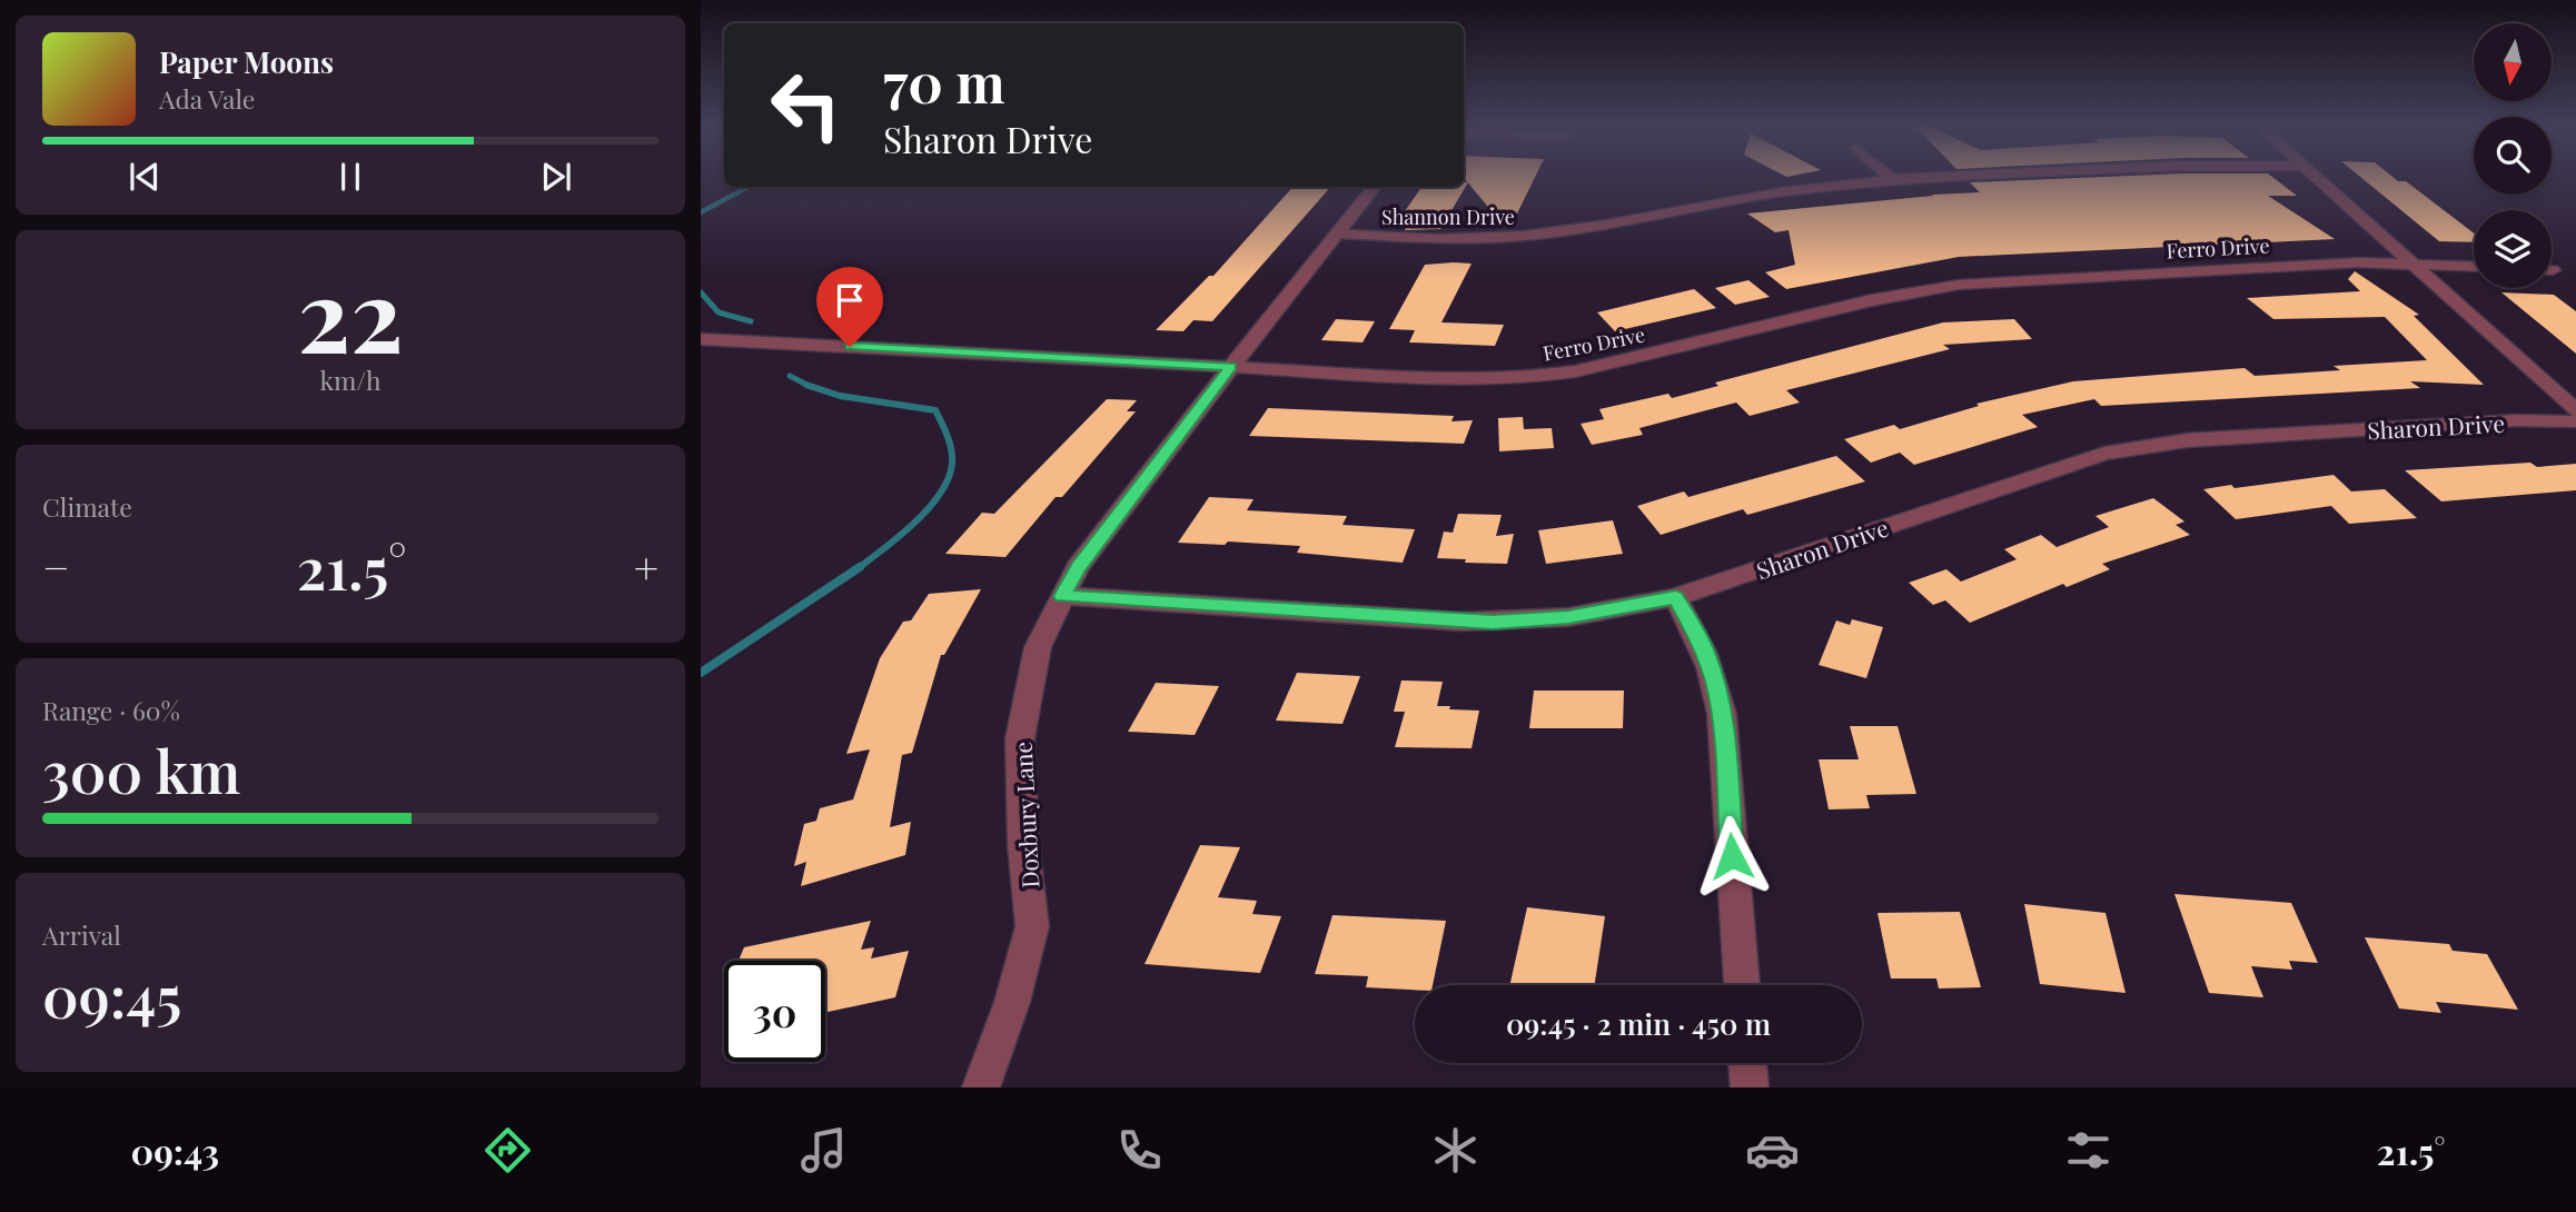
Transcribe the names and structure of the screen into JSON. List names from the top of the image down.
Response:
{
  "streets": {
    "street": [
      "Shannon Drive",
      "Ferro Drive",
      "Sharon Drive",
      "Doxbury Lane"
    ]
  },
  "crossings": [
    ["Shannon Drive", "Doxbury Lane"],
    ["Ferro Drive", "Doxbury Lane"],
    ["Sharon Drive", "Doxbury Lane"]
  ],
  "north": "bottom",
  "page": {
    "turn": ["70 m", "Sharon Drive"],
    "song": ["Paper Moons", "Ada Vale"],
    "tile": [
      ["22", "km/h"],
      "Climate",
      ["Range · 60%", "300 km"],
      ["Arrival", "09:45"]
    ],
    "heat": ["−", "21.5°", "+"],
    "limit": "30",
    "trip": "09:45 · 2 min · 450 m",
    "tabs": ["09:43", "21.5°"]
  }
}
